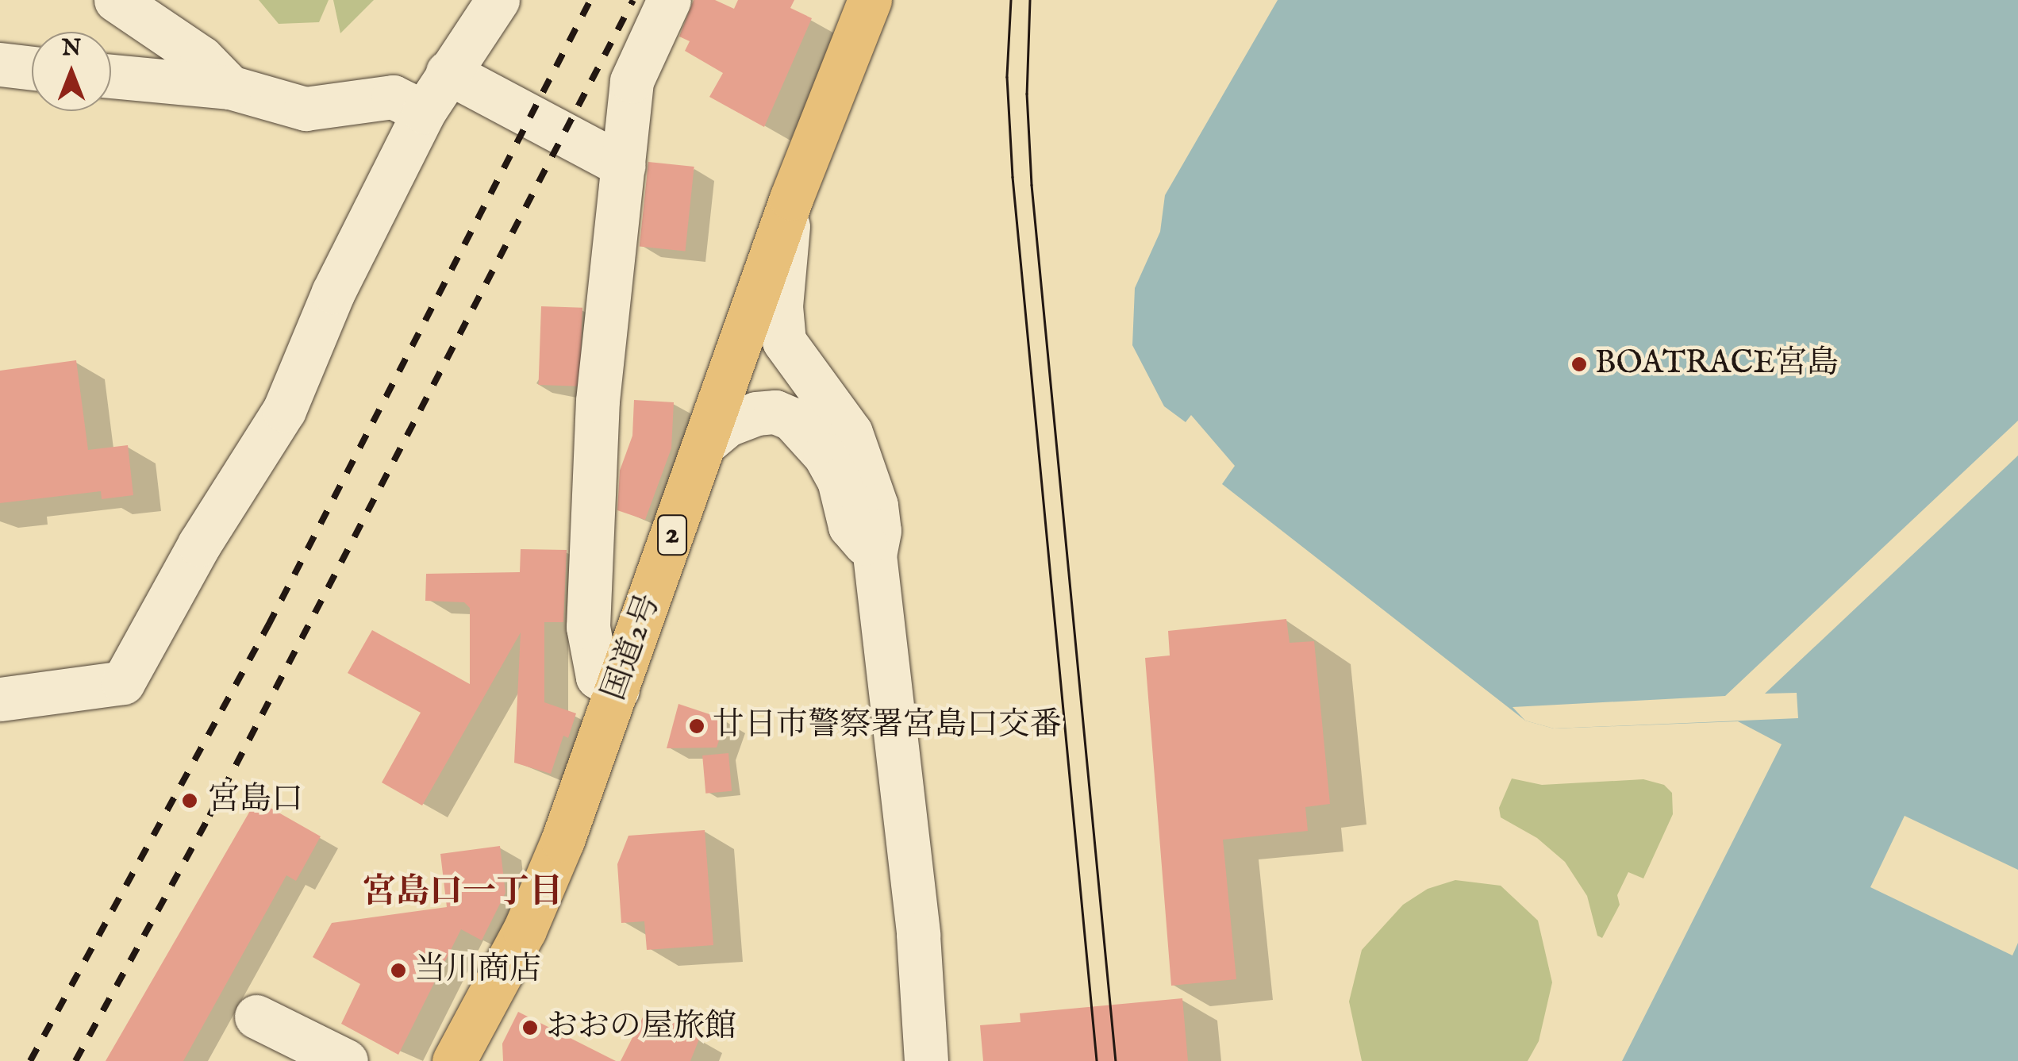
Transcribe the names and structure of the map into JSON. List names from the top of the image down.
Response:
{
  "streets": {
    "highway": ["2", "国道2号"]
  },
  "districts": ["宮島口一丁目"],
  "places": [
    "BOATRACE宮島",
    "廿日市警察署宮島口交番",
    "宮島口",
    "当川商店",
    "おおの屋旅館"
  ],
  "north": "top"
}
